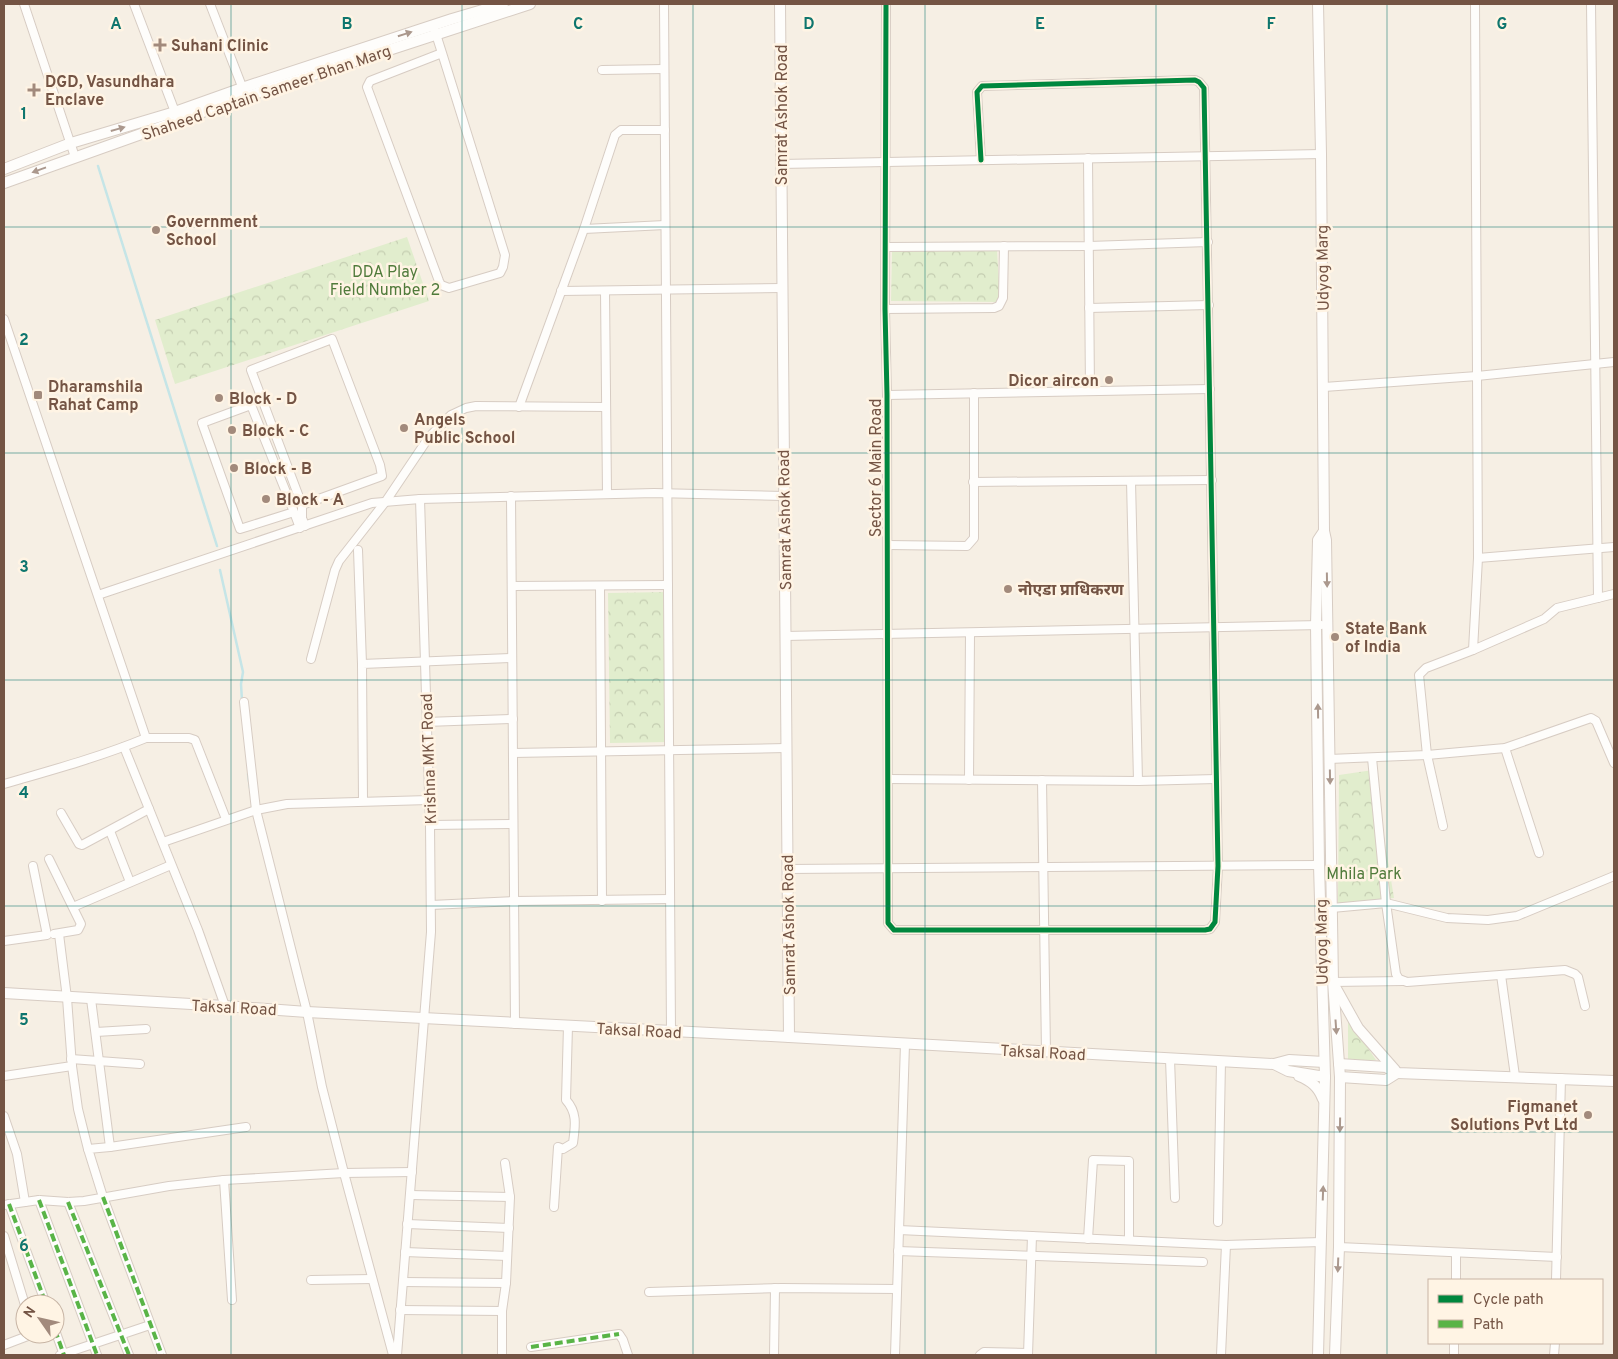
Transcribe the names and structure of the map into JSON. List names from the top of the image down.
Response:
{
  "streets": {
    "street": [
      "Shaheed Captain Sameer Bhan Marg",
      "Samrat Ashok Road",
      "Udyog Marg",
      "Sector 6 Main Road",
      "Krishna MKT Road",
      "Taksal Road"
    ]
  },
  "crossings": [
    ["Samrat Ashok Road", "Taksal Road"],
    ["Udyog Marg", "Taksal Road"],
    ["Krishna MKT Road", "Taksal Road"]
  ],
  "parks": ["DDA Play Field Number 2", "Mhila Park"],
  "places": {
    "health": ["Suhani Clinic", "DGD, Vasundhara Enclave"],
    "other": [
      "Government School",
      "Dicor aircon",
      "Block - D",
      "Angels Public School",
      "Block - C",
      "Block - B",
      "Block - A",
      "नोएडा प्राधिकरण",
      "State Bank of India",
      "Figmanet Solutions Pvt Ltd"
    ],
    "transit": ["Dharamshila Rahat Camp"]
  },
  "legend": ["Cycle path", "Path"],
  "north": "top left",
  "grid": {
    "columns": [
      "A",
      "B",
      "C",
      "D",
      "E",
      "F",
      "G"
    ],
    "rows": [
      "1",
      "2",
      "3",
      "4",
      "5",
      "6"
    ]
  }
}
